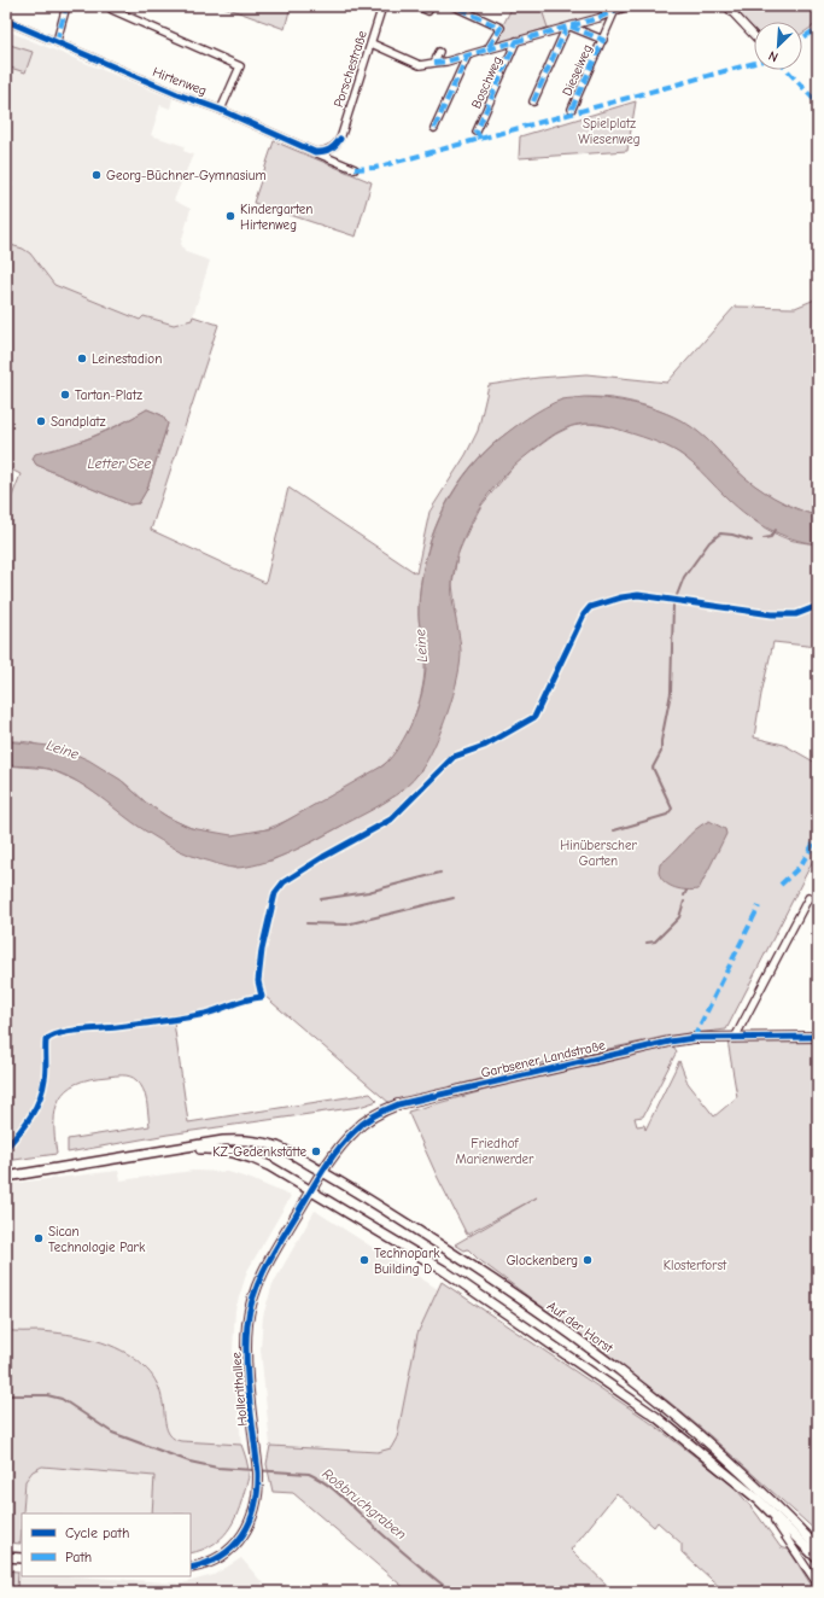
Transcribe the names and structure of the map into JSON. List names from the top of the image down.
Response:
{
  "streets": {
    "street": [
      "Porschestraße",
      "Dieselweg",
      "Hirtenweg",
      "Boschweg",
      "Garbsener Landstraße",
      "Auf der Horst",
      "Hollerithallee"
    ]
  },
  "crossings": [
    ["Porschestraße", "Hirtenweg"],
    ["Porschestraße", "Boschweg"],
    ["Dieselweg", "Boschweg"],
    ["Garbsener Landstraße", "Auf der Horst"],
    ["Garbsener Landstraße", "Hollerithallee"]
  ],
  "water": ["Letter See", "Leine", "Roßbruchgraben"],
  "parks": [
    "Spielplatz Wiesenweg",
    "Hinüberscher Garten",
    "Friedhof Marienwerder",
    "Klosterforst"
  ],
  "places": [
    "Georg-Büchner-Gymnasium",
    "Kindergarten Hirtenweg",
    "Leinestadion",
    "Tartan-Platz",
    "Sandplatz",
    "KZ-Gedenkstätte",
    "Sican Technologie Park",
    "Technopark Building D",
    "Glockenberg"
  ],
  "legend": ["Cycle path", "Path"],
  "north": "bottom left"
}
